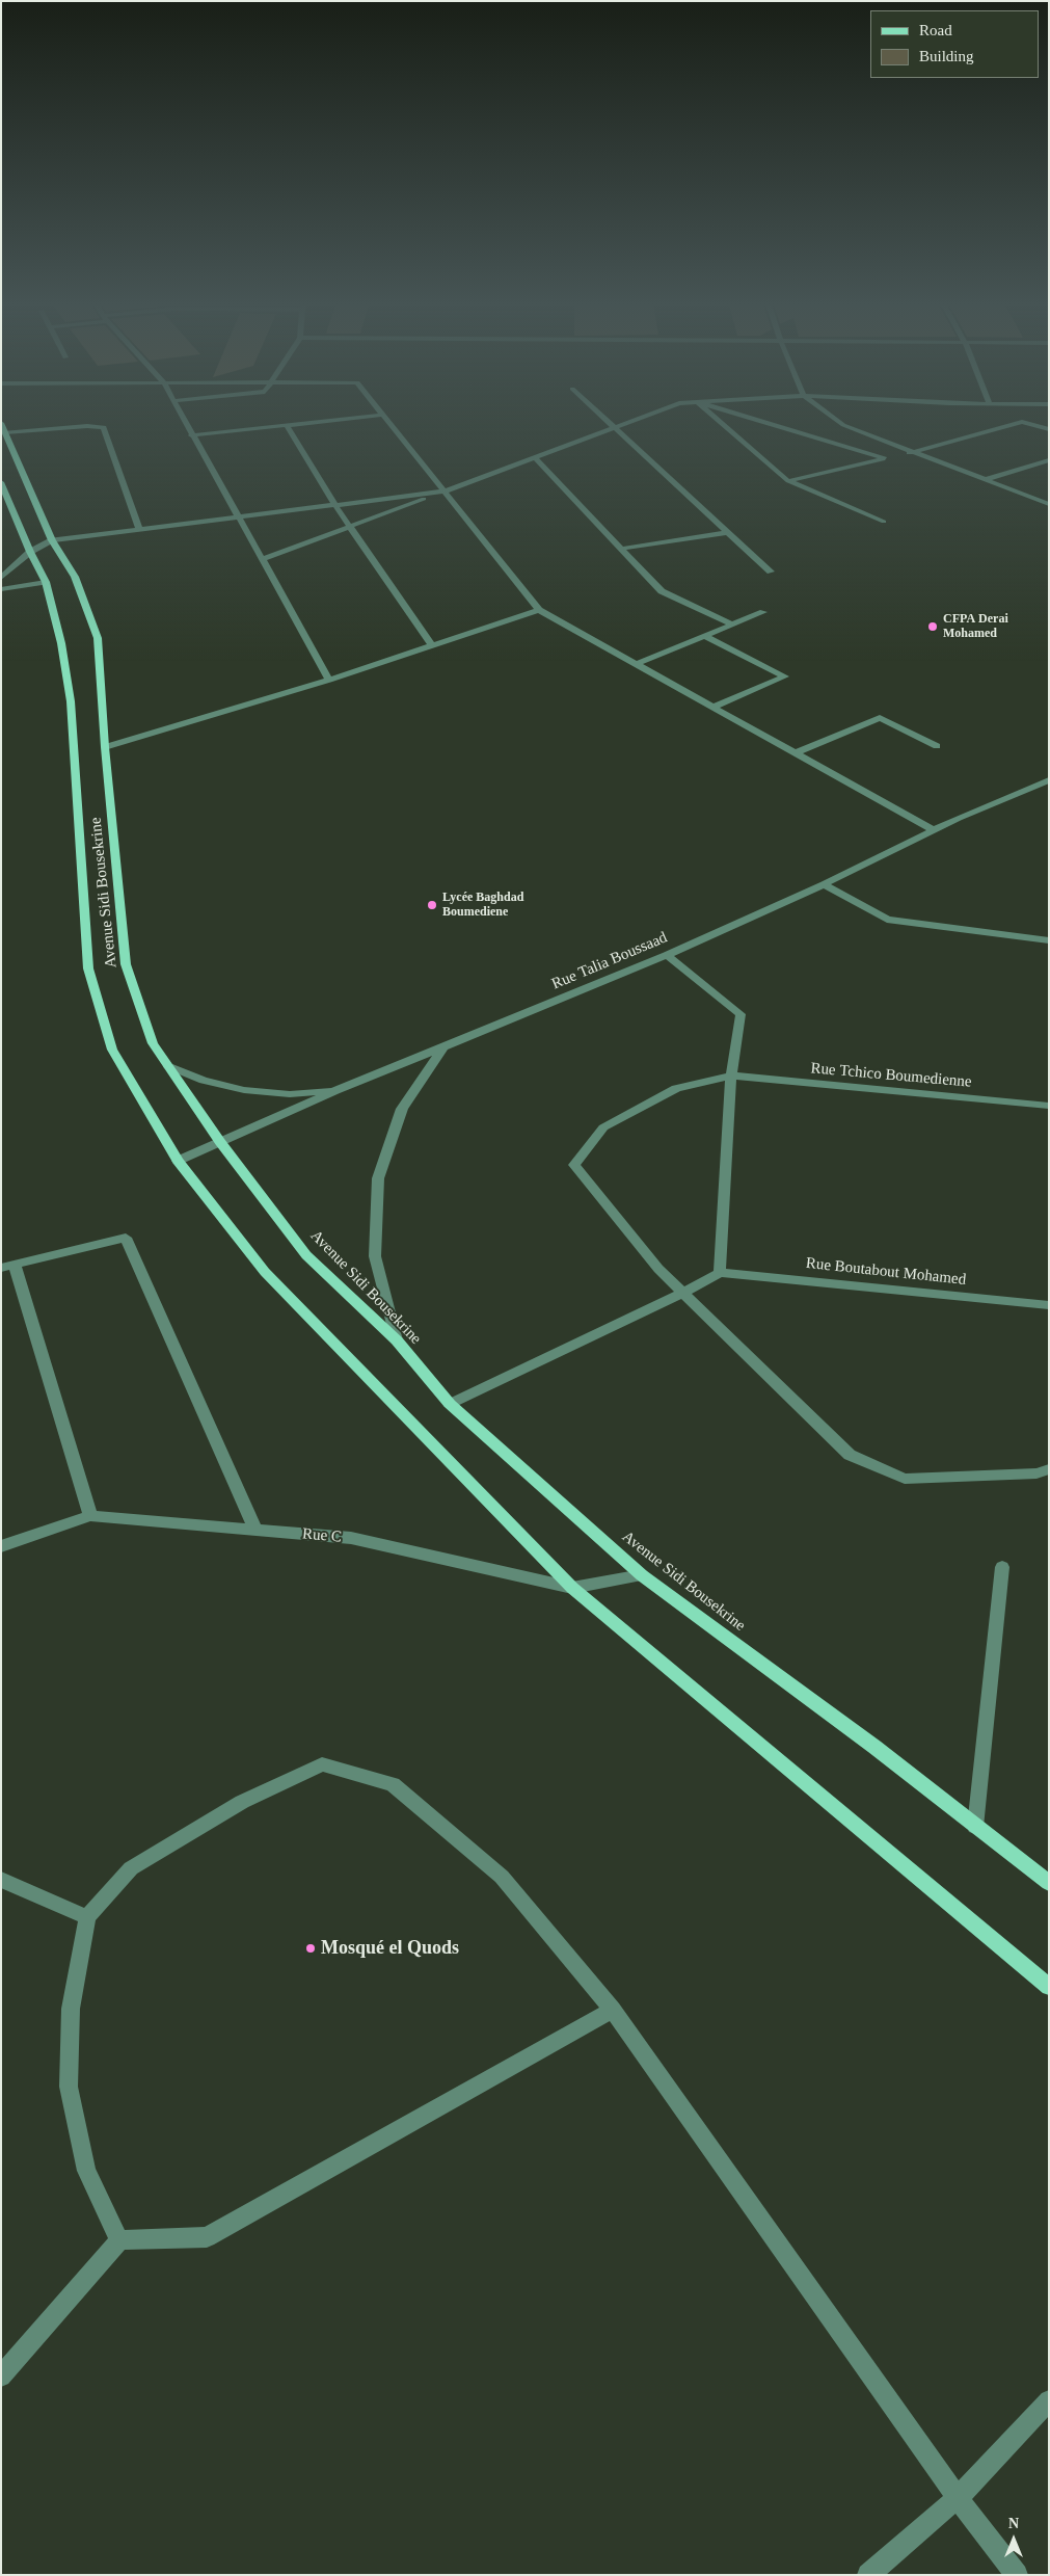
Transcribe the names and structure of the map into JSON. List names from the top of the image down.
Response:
{
  "streets": {
    "main road": ["Avenue Sidi Bousekrine"],
    "street": [
      "Rue Talia Boussaad",
      "Rue Tchico Boumedienne",
      "Rue Boutabout Mohamed",
      "Rue C"
    ]
  },
  "crossings": [
    ["Avenue Sidi Bousekrine", "Rue Talia Boussaad"],
    ["Avenue Sidi Bousekrine", "Rue C"]
  ],
  "places": ["CFPA Derai Mohamed", "Lycée Baghdad Boumediene", "Mosqué el Quods"],
  "legend": ["Road", "Building"],
  "north": "top"
}
